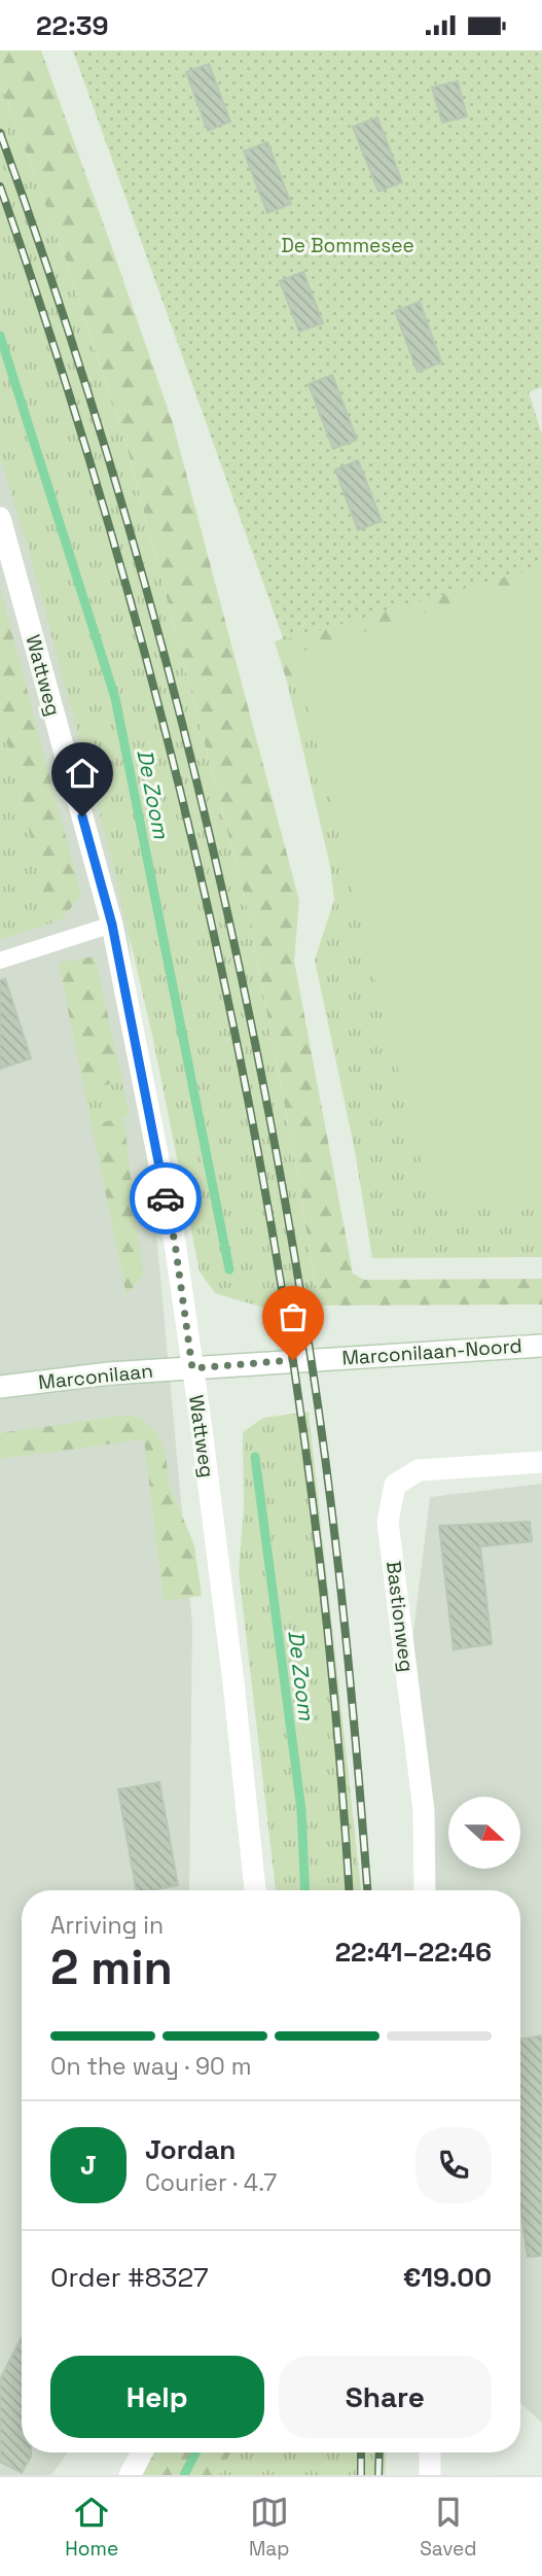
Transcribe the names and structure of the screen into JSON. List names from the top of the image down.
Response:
{
  "streets": {
    "street": [
      "Wattweg",
      "Marconilaan-Noord",
      "Marconilaan",
      "Bastionweg"
    ]
  },
  "crossings": [
    ["Wattweg", "Marconilaan-Noord"],
    ["Wattweg", "Marconilaan"],
    ["Marconilaan-Noord", "Marconilaan"]
  ],
  "water": ["De Zoom"],
  "parks": ["De Bommesee"],
  "north": "right",
  "page": {
    "status": "22:39",
    "heading": ["2 min", "Arriving in", "22:41–22:46"],
    "panel": [
      "Jordan",
      "Courier · 4.7",
      "Order #8327",
      "€19.00"
    ],
    "bar": "On the way · 90 m",
    "round": "J",
    "buttons": ["Help", "Share"],
    "tabs": ["Home", "Map", "Saved"]
  }
}
